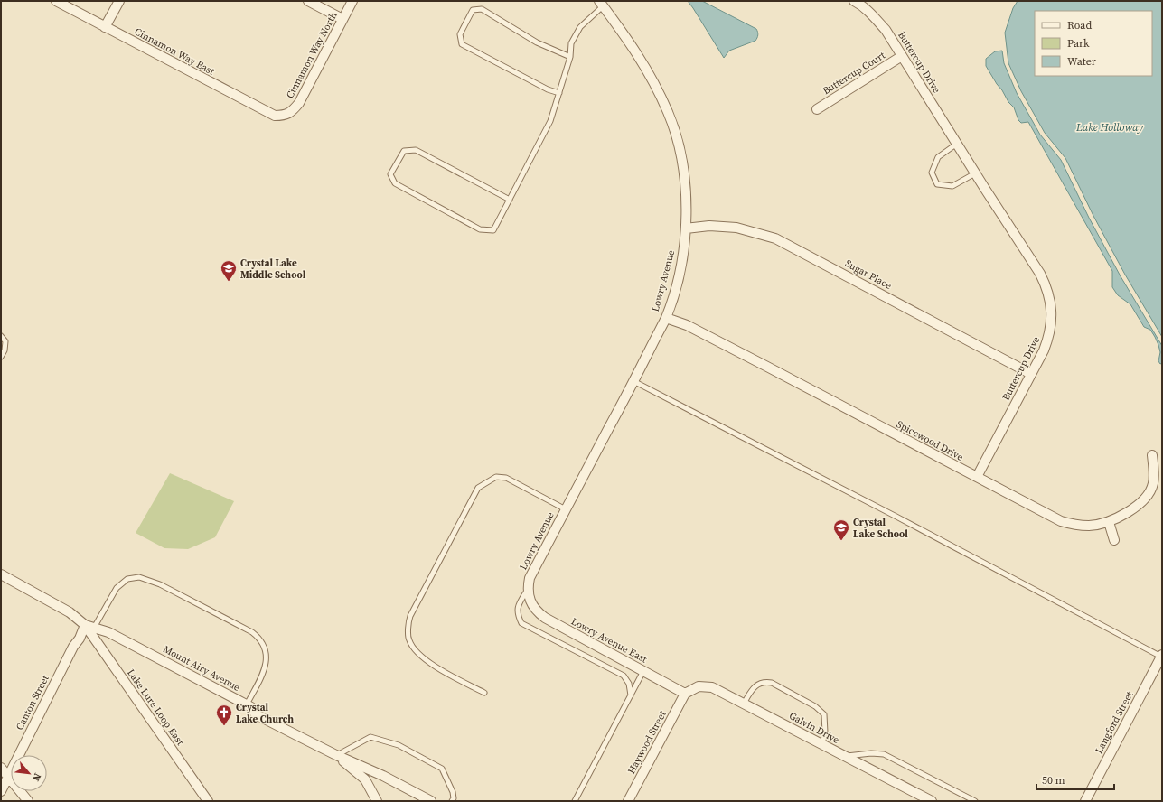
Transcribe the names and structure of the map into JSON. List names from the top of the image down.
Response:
{
  "streets": {
    "street": [
      "Cinnamon Way East",
      "Cinnamon Way North",
      "Buttercup Drive",
      "Buttercup Court",
      "Sugar Place",
      "Lowry Avenue",
      "Spicewood Drive",
      "Lowry Avenue East",
      "Mount Airy Avenue",
      "Canton Street",
      "Lake Lure Loop East",
      "Langford Street",
      "Galvin Drive",
      "Haywood Street"
    ]
  },
  "crossings": [
    ["Cinnamon Way East", "Cinnamon Way North"],
    ["Buttercup Drive", "Buttercup Court"],
    ["Buttercup Drive", "Sugar Place"],
    ["Buttercup Drive", "Spicewood Drive"],
    ["Sugar Place", "Lowry Avenue"],
    ["Lowry Avenue", "Spicewood Drive"],
    ["Lowry Avenue", "Lowry Avenue East"],
    ["Lowry Avenue East", "Galvin Drive"],
    ["Lowry Avenue East", "Haywood Street"],
    ["Mount Airy Avenue", "Canton Street"],
    ["Mount Airy Avenue", "Lake Lure Loop East"],
    ["Canton Street", "Lake Lure Loop East"],
    ["Galvin Drive", "Haywood Street"]
  ],
  "water": ["Lake Holloway"],
  "places": {
    "school or university": ["Crystal Lake Middle School", "Crystal Lake School"],
    "church": ["Crystal Lake Church"]
  },
  "legend": ["Road", "Park", "Water"],
  "scale_bar": "50 m",
  "north": "bottom right"
}
